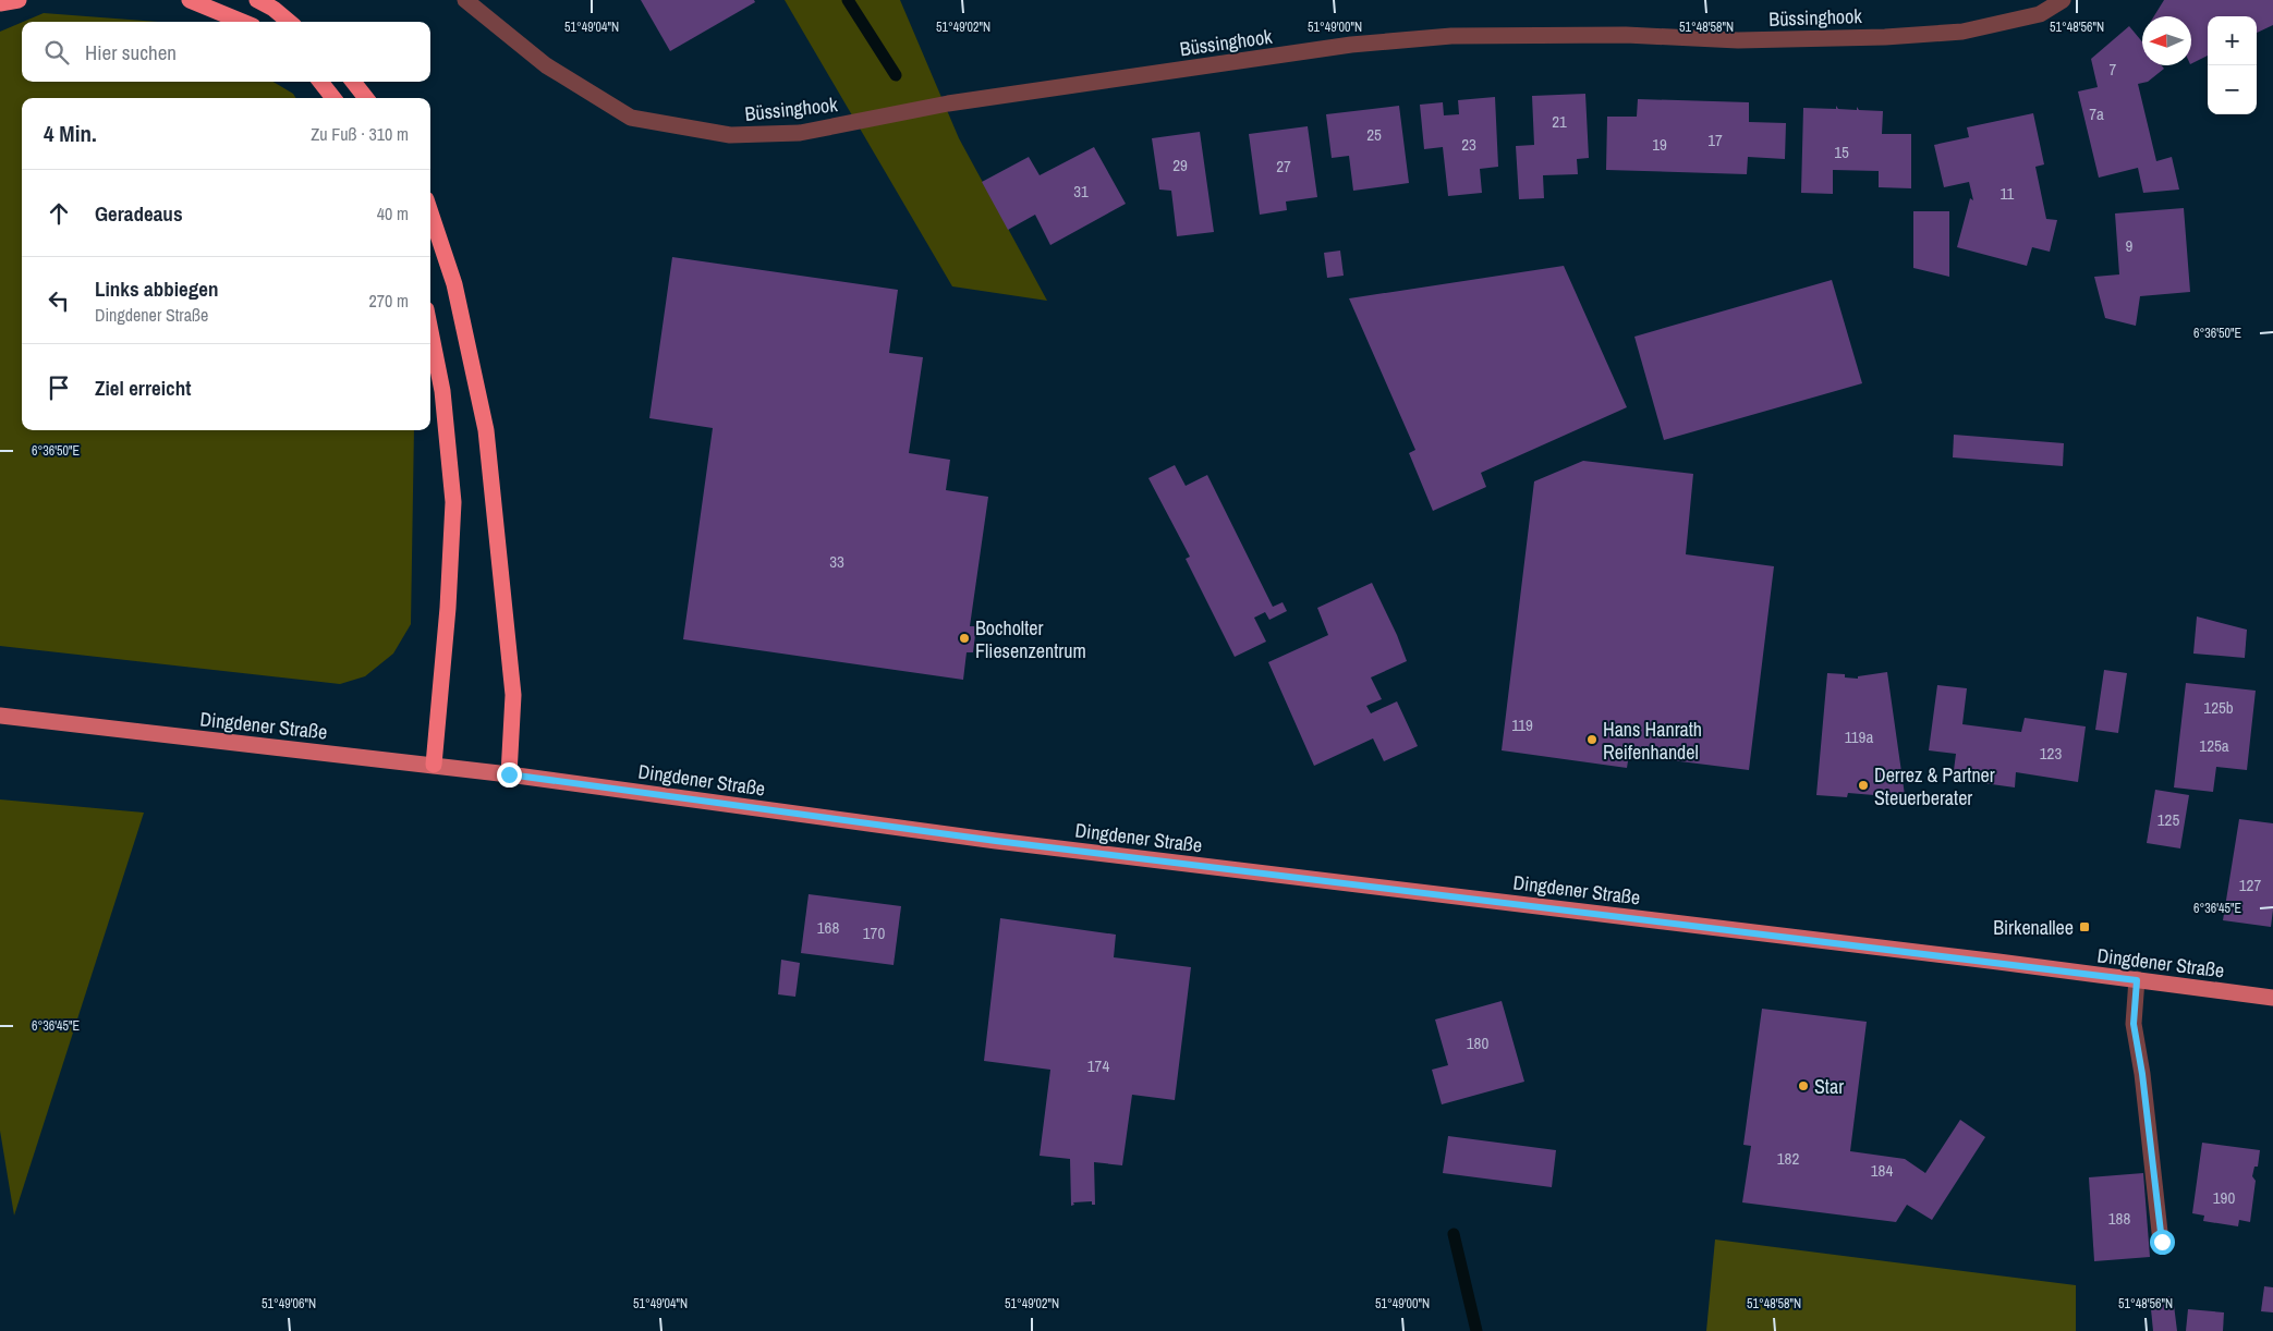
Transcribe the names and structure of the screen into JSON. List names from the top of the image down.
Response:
{
  "streets": {
    "main road": ["Dingdener Straße"],
    "street": ["Büssinghook"]
  },
  "places": {
    "other": [
      "Bocholter Fliesenzentrum",
      "Hans Hanrath Reifenhandel",
      "Derrez & Partner Steuerberater",
      "Star"
    ],
    "transit": ["Birkenallee"]
  },
  "house_numbers": [
    "7",
    "7a",
    "21",
    "25",
    "17",
    "23",
    "19",
    "15",
    "29",
    "27",
    "31",
    "11",
    "9",
    "33",
    "125b",
    "119",
    "119a",
    "125a",
    "123",
    "125",
    "127",
    "168",
    "170",
    "180",
    "174",
    "182",
    "184",
    "190",
    "188"
  ],
  "north": "left",
  "page": {
    "map_buttons": ["+", "−"],
    "search": "Hier suchen",
    "heading": ["4 Min.", "Zu Fuß · 310 m"],
    "list": [
      ["Geradeaus", "40 m"],
      ["Links abbiegen", "Dingdener Straße", "270 m"],
      "Ziel erreicht"
    ]
  },
  "coordinates": [
    "51°49'04\"N",
    "51°49'02\"N",
    "51°49'00\"N",
    "51°48'58\"N",
    "51°48'56\"N",
    "6°36'50\"E",
    "6°36'45\"E",
    "51°49'06\"N"
  ]
}
